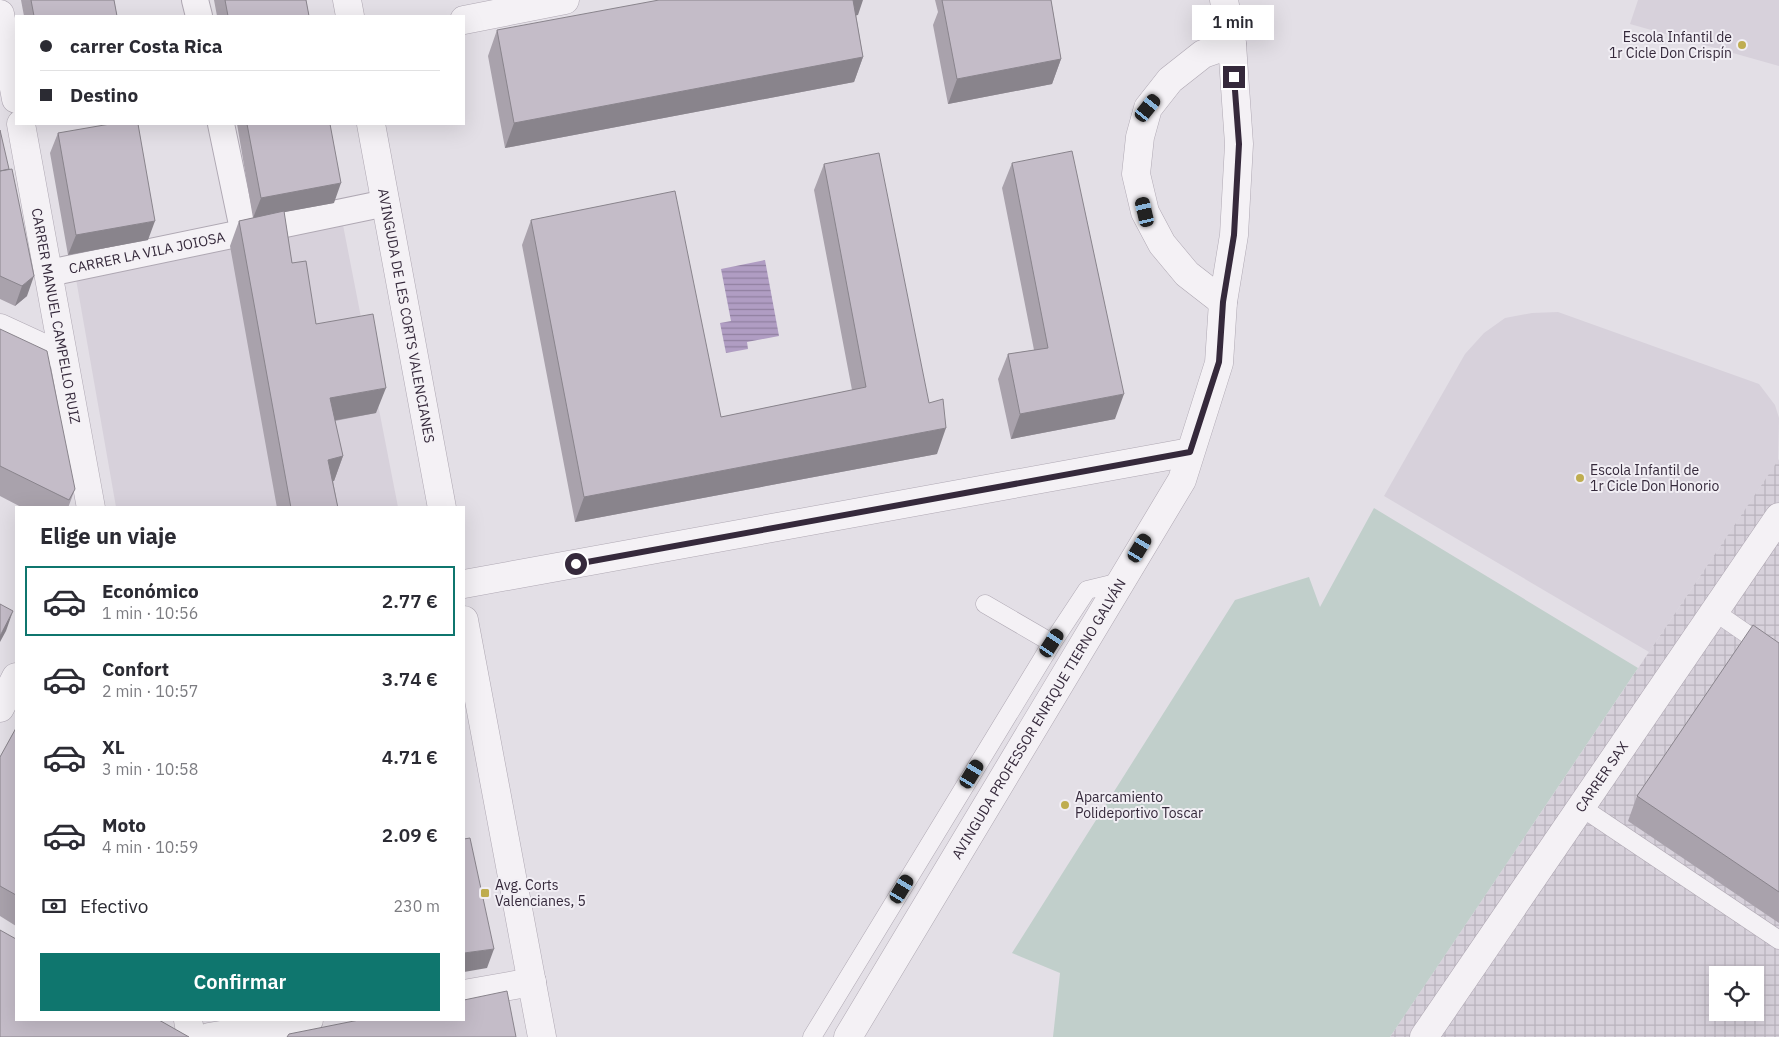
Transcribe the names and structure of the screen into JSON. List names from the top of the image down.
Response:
{
  "streets": {
    "street": [
      "CARRER LA VILA JOIOSA",
      "CARRER MANUEL CAMPELLO RUIZ",
      "AVINGUDA DE LES CORTS VALENCIANES",
      "AVINGUDA PROFESSOR ENRIQUE TIERNO GALVÁN",
      "CARRER SAX"
    ]
  },
  "crossings": [
    ["CARRER LA VILA JOIOSA", "CARRER MANUEL CAMPELLO RUIZ"],
    ["CARRER LA VILA JOIOSA", "AVINGUDA DE LES CORTS VALENCIANES"]
  ],
  "places": {
    "other": ["Escola Infantil de 1r Cicle Don Crispín", "Escola Infantil de 1r Cicle Don Honorio", "Aparcamiento Polideportivo Toscar"],
    "transit": ["Avg. Corts Valencianes, 5"]
  },
  "page": {
    "bubble": "1 min",
    "banner": ["carrer Costa Rica", "Destino"],
    "heading": "Elige un viaje",
    "list": [
      {
        "name": "Económico",
        "note": "1 min · 10:56",
        "value": "2.77 €"
      },
      {
        "name": "Confort",
        "note": "2 min · 10:57",
        "value": "3.74 €"
      },
      {
        "name": "XL",
        "note": "3 min · 10:58",
        "value": "4.71 €"
      },
      {
        "name": "Moto",
        "note": "4 min · 10:59",
        "value": "2.09 €"
      }
    ],
    "pay": ["Efectivo", "230 m"],
    "buttons": "Confirmar"
  }
}
